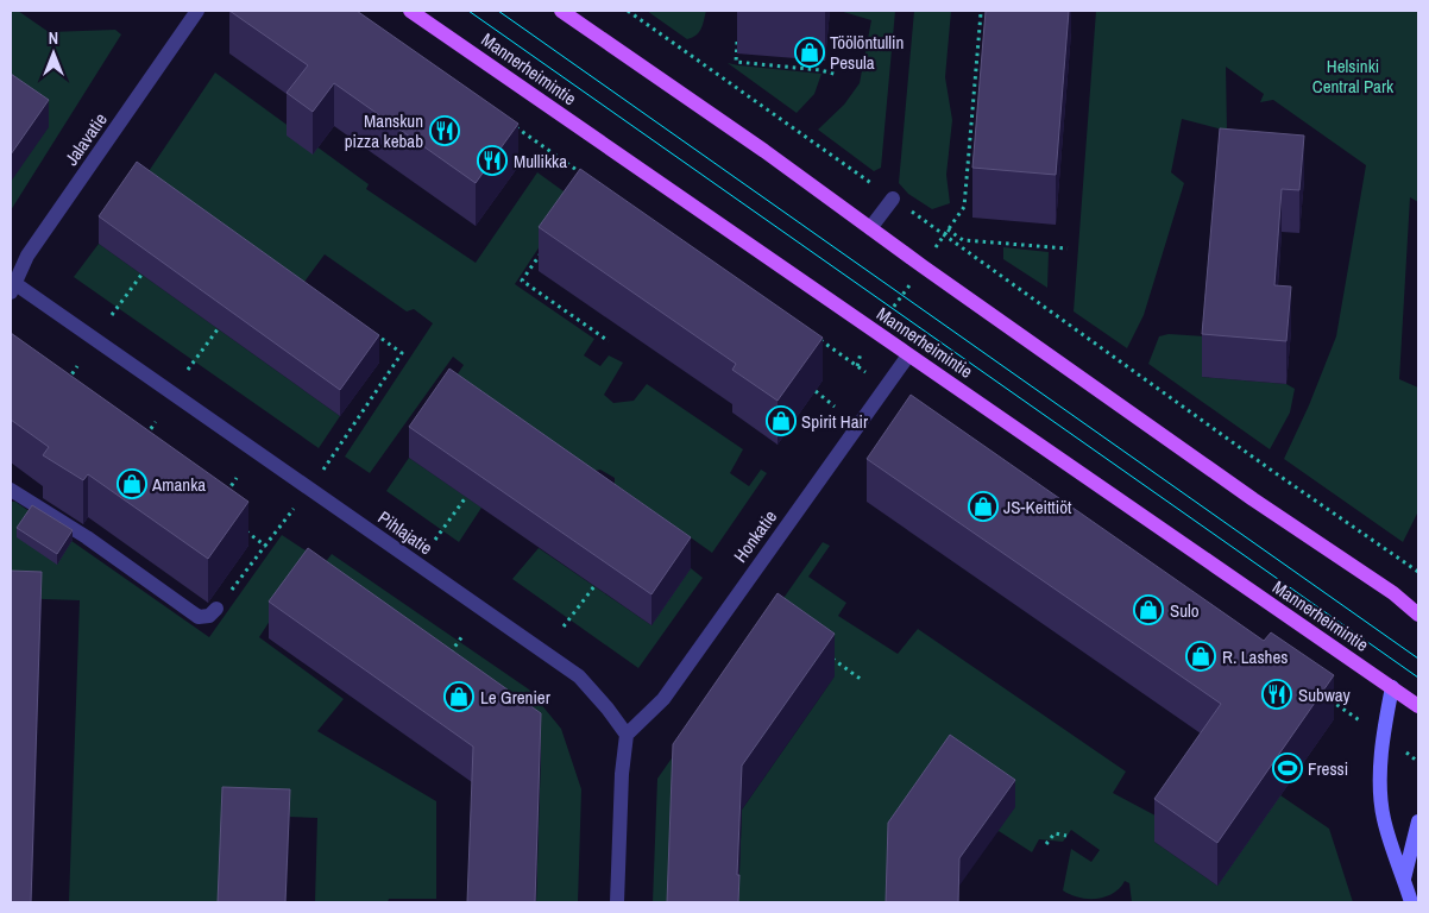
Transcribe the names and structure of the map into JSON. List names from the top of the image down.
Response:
{
  "streets": {
    "main road": ["Mannerheimintie"],
    "street": ["Jalavatie", "Pihlajatie", "Honkatie"]
  },
  "crossings": [
    ["Mannerheimintie", "Honkatie"],
    ["Jalavatie", "Pihlajatie"],
    ["Pihlajatie", "Honkatie"]
  ],
  "parks": ["Helsinki Central Park"],
  "places": {
    "shop": [
      "Töölöntullin Pesula",
      "Spirit Hair",
      "Amanka",
      "JS-Keittiöt",
      "Sulo",
      "R. Lashes",
      "Le Grenier"
    ],
    "restaurant": ["Manskun pizza kebab", "Mullikka", "Subway"],
    "sports": ["Fressi"]
  },
  "north": "top"
}
